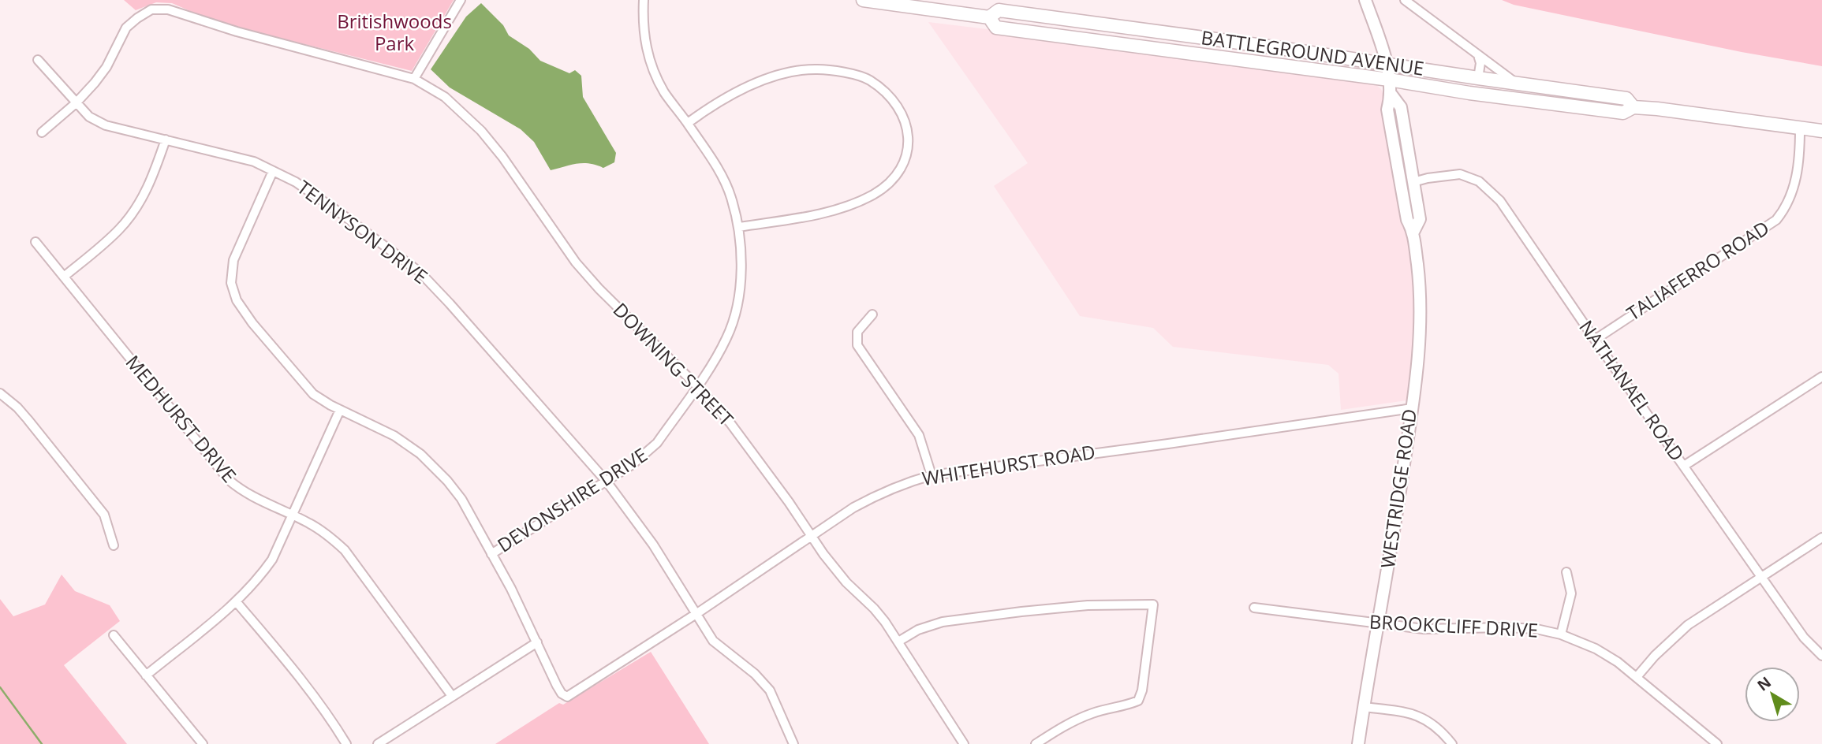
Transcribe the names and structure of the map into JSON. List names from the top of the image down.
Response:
{
  "streets": {
    "main road": ["BATTLEGROUND AVENUE", "WESTRIDGE ROAD"],
    "street": [
      "TENNYSON DRIVE",
      "TALIAFERRO ROAD",
      "DOWNING STREET",
      "NATHANAEL ROAD",
      "MEDHURST DRIVE",
      "WHITEHURST ROAD",
      "DEVONSHIRE DRIVE",
      "BROOKCLIFF DRIVE"
    ]
  },
  "crossings": [
    ["BATTLEGROUND AVENUE", "TALIAFERRO ROAD"],
    ["BATTLEGROUND AVENUE", "WESTRIDGE ROAD"],
    ["TENNYSON DRIVE", "DOWNING STREET"],
    ["TENNYSON DRIVE", "WHITEHURST ROAD"],
    ["TENNYSON DRIVE", "DEVONSHIRE DRIVE"],
    ["TALIAFERRO ROAD", "NATHANAEL ROAD"],
    ["DOWNING STREET", "WHITEHURST ROAD"],
    ["DOWNING STREET", "DEVONSHIRE DRIVE"],
    ["NATHANAEL ROAD", "WESTRIDGE ROAD"],
    ["WHITEHURST ROAD", "WESTRIDGE ROAD"],
    ["WESTRIDGE ROAD", "BROOKCLIFF DRIVE"]
  ],
  "parks": ["Britishwoods Park"],
  "north": "top left"
}
